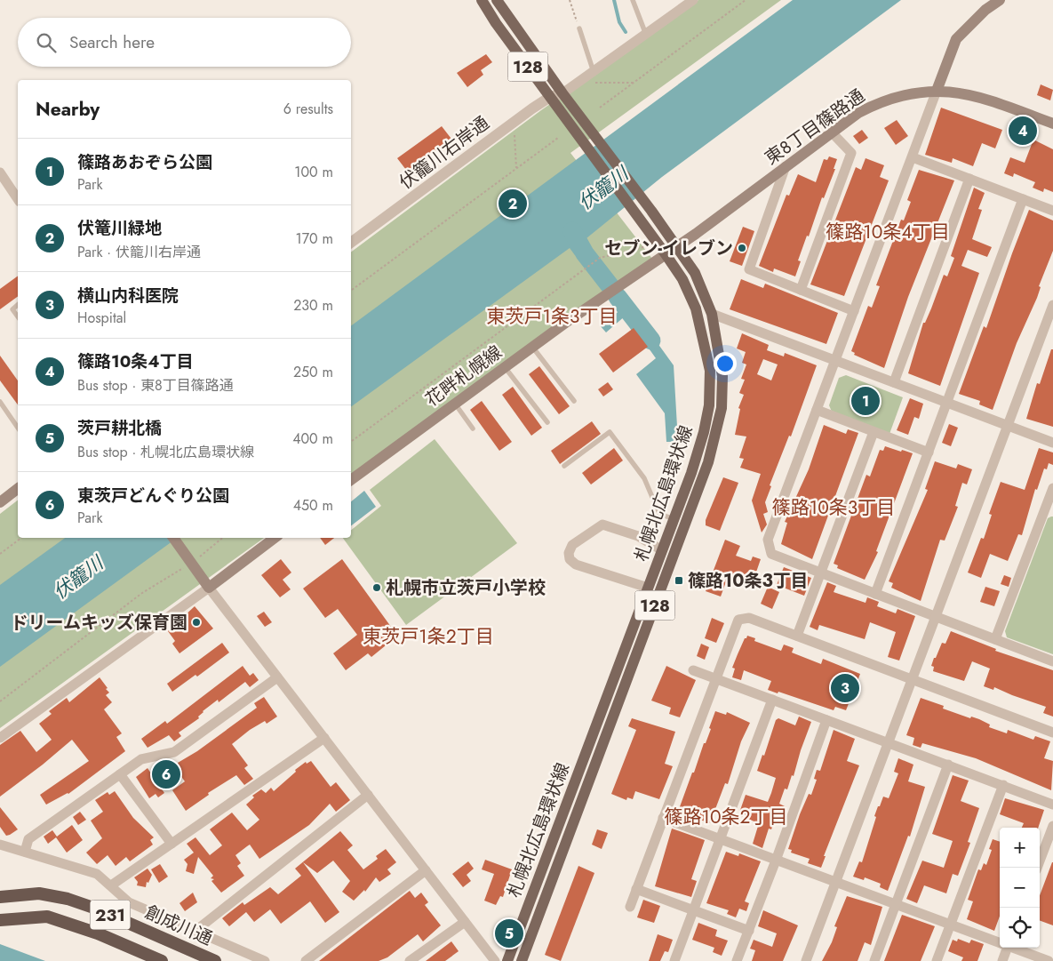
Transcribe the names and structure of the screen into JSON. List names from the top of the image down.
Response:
{
  "streets": {
    "highway": ["231", "創成川通"],
    "main road": [
      "128",
      "東8丁目篠路通",
      "花畔札幌線",
      "札幌北広島環状線"
    ],
    "street": ["伏籠川右岸通"]
  },
  "crossings": [
    ["東8丁目篠路通", "花畔札幌線"],
    ["東8丁目篠路通", "札幌北広島環状線"],
    ["伏籠川右岸通", "札幌北広島環状線"],
    ["花畔札幌線", "札幌北広島環状線"]
  ],
  "districts": [
    "篠路10条4丁目",
    "東茨戸1条3丁目",
    "篠路10条3丁目",
    "東茨戸1条2丁目",
    "篠路10条2丁目"
  ],
  "water": ["伏籠川"],
  "places": {
    "other": ["セブン-イレブン", "札幌市立茨戸小学校", "ドリームキッズ保育園"],
    "transit": ["篠路10条3丁目"]
  },
  "page": {
    "search": "Search here",
    "heading": ["Nearby", "6 results"],
    "pins": [
      "4",
      "2",
      "1",
      "3",
      "6",
      "5"
    ],
    "list": [
      {
        "mark": "1",
        "name": "篠路あおぞら公園",
        "note": "Park",
        "value": "100 m"
      },
      {
        "mark": "2",
        "name": "伏篭川緑地",
        "note": "Park · 伏籠川右岸通",
        "value": "170 m"
      },
      {
        "mark": "3",
        "name": "横山内科医院",
        "note": "Hospital",
        "value": "230 m"
      },
      {
        "mark": "4",
        "name": "篠路10条4丁目",
        "note": "Bus stop · 東8丁目篠路通",
        "value": "250 m"
      },
      {
        "mark": "5",
        "name": "茨戸耕北橋",
        "note": "Bus stop · 札幌北広島環状線",
        "value": "400 m"
      },
      {
        "mark": "6",
        "name": "東茨戸どんぐり公園",
        "note": "Park",
        "value": "450 m"
      }
    ],
    "map_buttons": ["+", "−"]
  }
}
